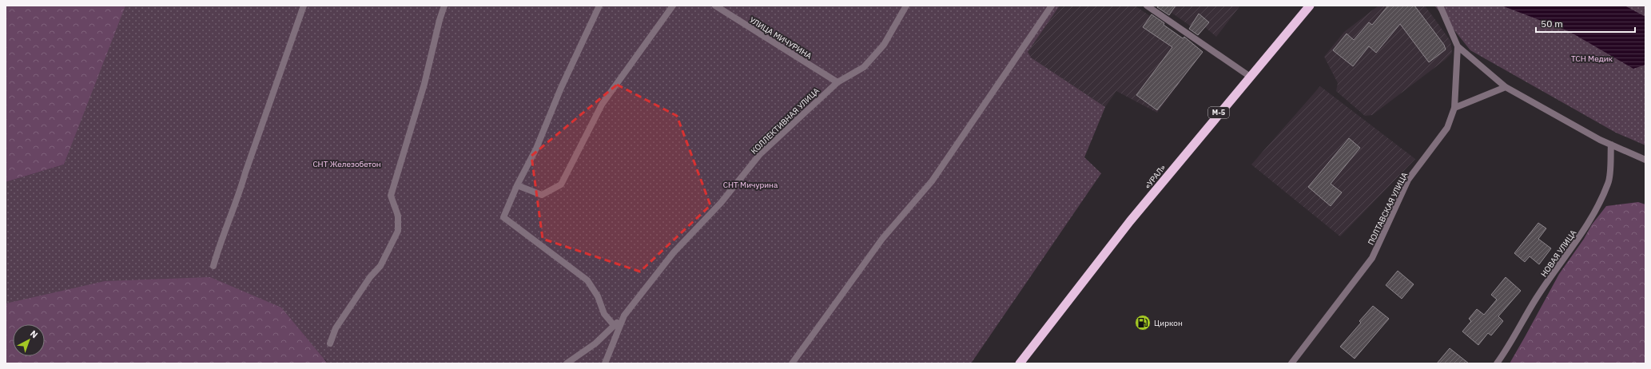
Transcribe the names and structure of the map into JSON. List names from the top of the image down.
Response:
{
  "streets": {
    "highway": ["М-5", "«УРАЛ»"],
    "street": [
      "УЛИЦА МИЧУРИНА",
      "КОЛЛЕКТИВНАЯ УЛИЦА",
      "ПОЛТАВСКАЯ УЛИЦА",
      "НОВАЯ УЛИЦА"
    ]
  },
  "crossings": [
    ["УЛИЦА МИЧУРИНА", "КОЛЛЕКТИВНАЯ УЛИЦА"]
  ],
  "parks": ["ТСН Медик", "СНТ Железобетон", "СНТ Мичурина"],
  "places": {
    "fuel station": ["Циркон"]
  },
  "scale_bar": "50 m",
  "north": "top right"
}
